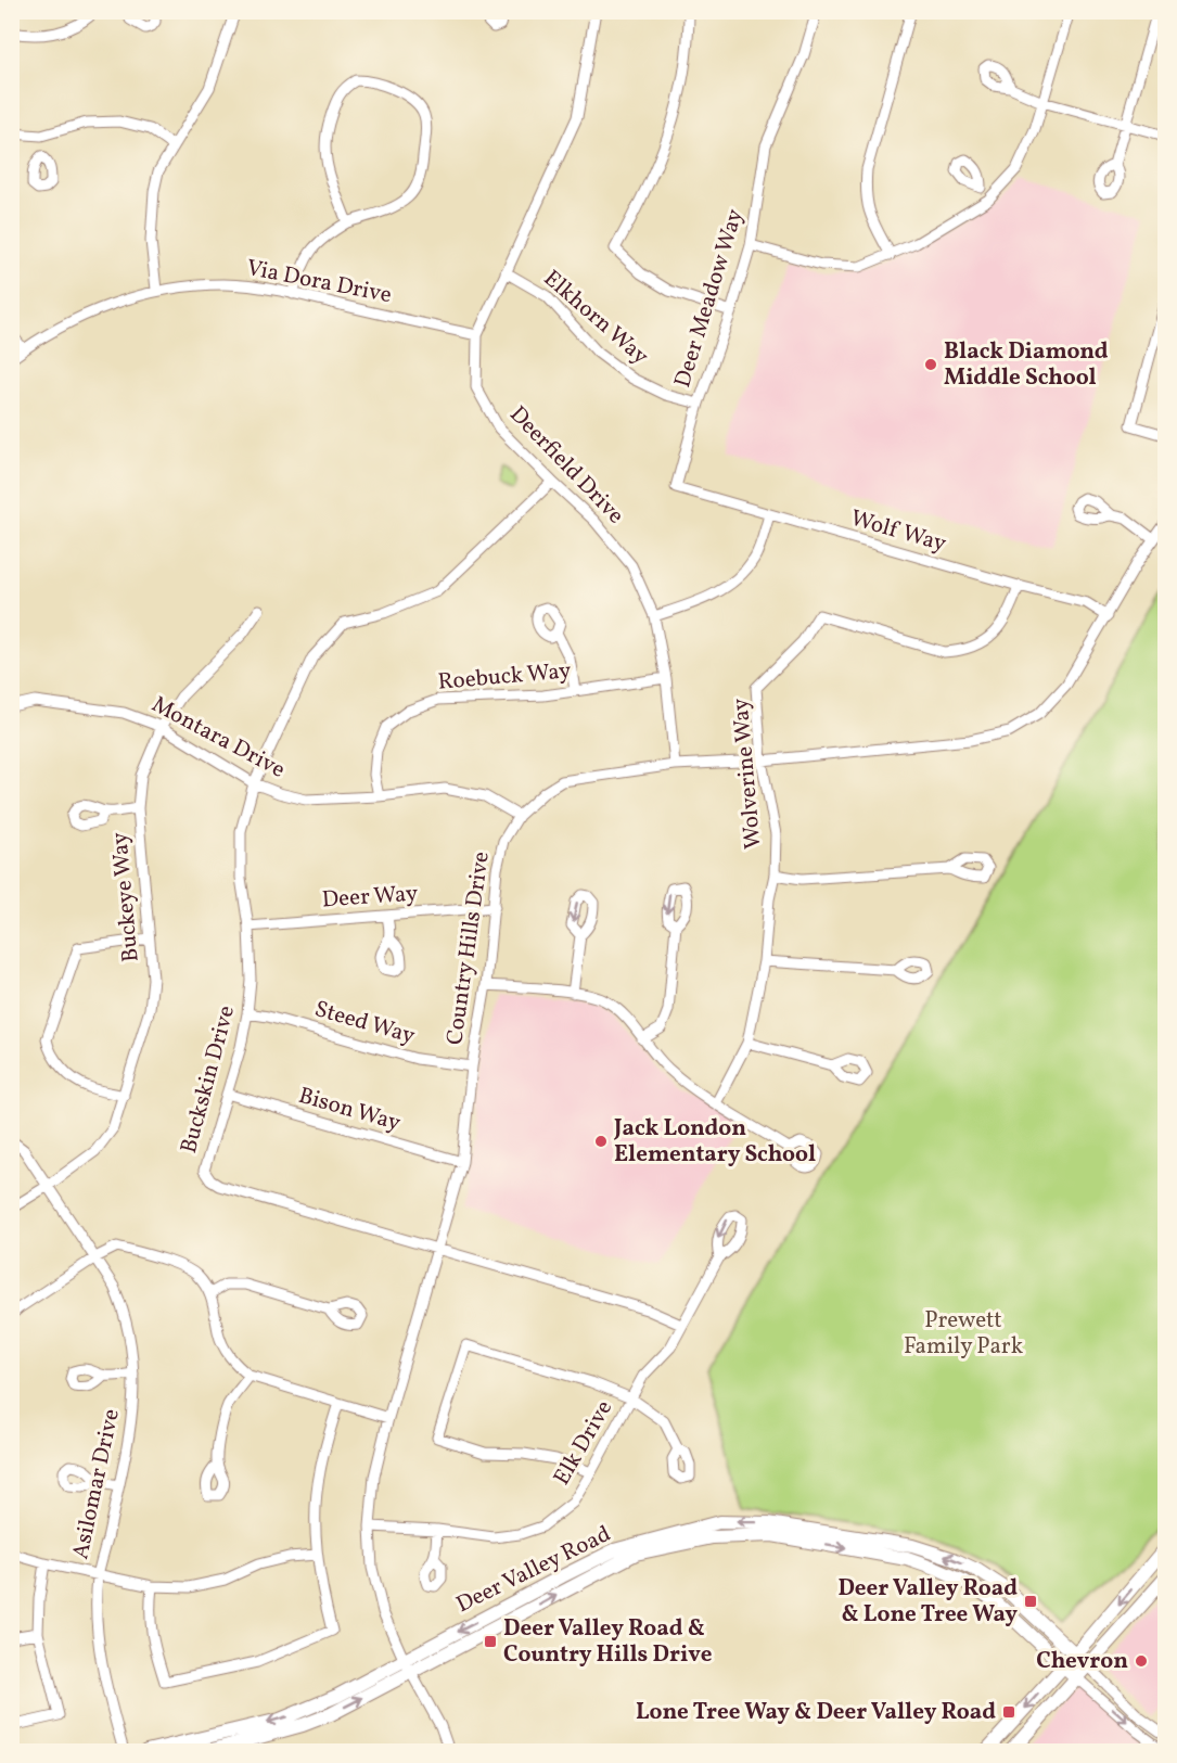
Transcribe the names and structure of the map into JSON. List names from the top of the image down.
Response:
{
  "streets": {
    "main road": ["Deer Valley Road"],
    "street": [
      "Via Dora Drive",
      "Deer Meadow Way",
      "Elkhorn Way",
      "Deerfield Drive",
      "Wolf Way",
      "Roebuck Way",
      "Montara Drive",
      "Wolverine Way",
      "Buckeye Way",
      "Deer Way",
      "Country Hills Drive",
      "Steed Way",
      "Buckskin Drive",
      "Bison Way",
      "Elk Drive",
      "Asilomar Drive"
    ]
  },
  "crossings": [
    ["Via Dora Drive", "Deerfield Drive"],
    ["Deer Meadow Way", "Elkhorn Way"],
    ["Deer Meadow Way", "Wolf Way"],
    ["Elkhorn Way", "Deerfield Drive"],
    ["Deerfield Drive", "Roebuck Way"],
    ["Deerfield Drive", "Country Hills Drive"],
    ["Deerfield Drive", "Buckskin Drive"],
    ["Wolf Way", "Wolverine Way"],
    ["Wolf Way", "Country Hills Drive"],
    ["Roebuck Way", "Montara Drive"],
    ["Montara Drive", "Buckeye Way"],
    ["Montara Drive", "Country Hills Drive"],
    ["Montara Drive", "Buckskin Drive"],
    ["Wolverine Way", "Country Hills Drive"],
    ["Buckeye Way", "Asilomar Drive"],
    ["Deer Way", "Country Hills Drive"],
    ["Deer Way", "Buckskin Drive"],
    ["Country Hills Drive", "Steed Way"],
    ["Country Hills Drive", "Buckskin Drive"],
    ["Country Hills Drive", "Bison Way"],
    ["Country Hills Drive", "Elk Drive"],
    ["Country Hills Drive", "Deer Valley Road"],
    ["Steed Way", "Buckskin Drive"],
    ["Buckskin Drive", "Bison Way"],
    ["Buckskin Drive", "Elk Drive"]
  ],
  "parks": ["Prewett Family Park"],
  "places": {
    "other": ["Black Diamond Middle School", "Jack London Elementary School", "Chevron"],
    "transit": ["Deer Valley Road & Lone Tree Way", "Deer Valley Road & Country Hills Drive", "Lone Tree Way & Deer Valley Road"]
  }
}
